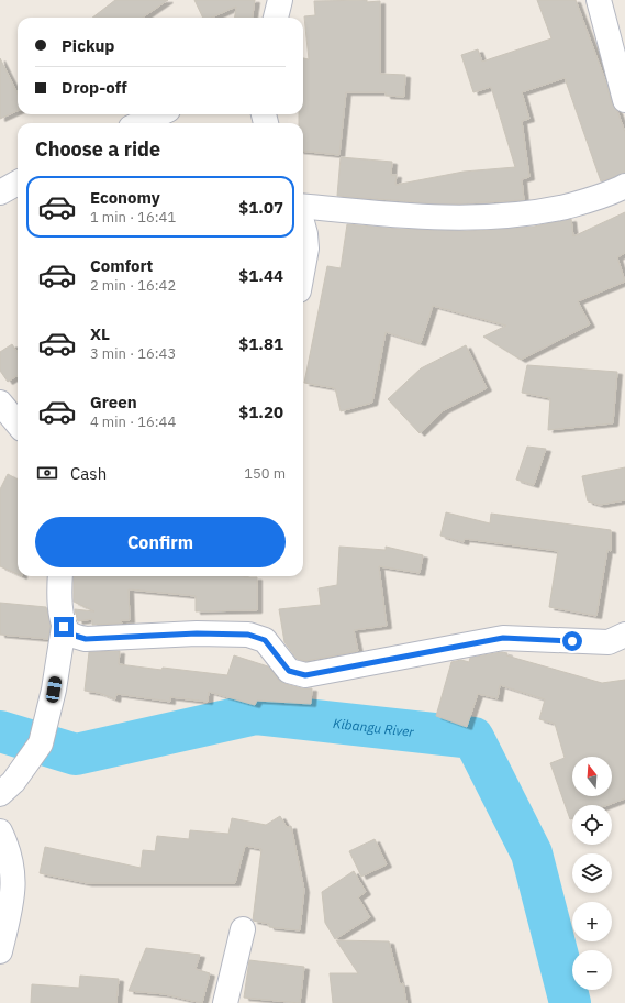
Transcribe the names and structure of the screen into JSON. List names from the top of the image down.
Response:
{
  "water": ["Kibangu River"],
  "north": "top",
  "page": {
    "banner": ["Pickup", "Drop-off"],
    "heading": "Choose a ride",
    "list": [
      {
        "name": "Economy",
        "note": "1 min · 16:41",
        "value": "$1.07"
      },
      {
        "name": "Comfort",
        "note": "2 min · 16:42",
        "value": "$1.44"
      },
      {
        "name": "XL",
        "note": "3 min · 16:43",
        "value": "$1.81"
      },
      {
        "name": "Green",
        "note": "4 min · 16:44",
        "value": "$1.20"
      }
    ],
    "pay": ["Cash", "150 m"],
    "buttons": "Confirm",
    "map_buttons": ["+", "−"]
  }
}
